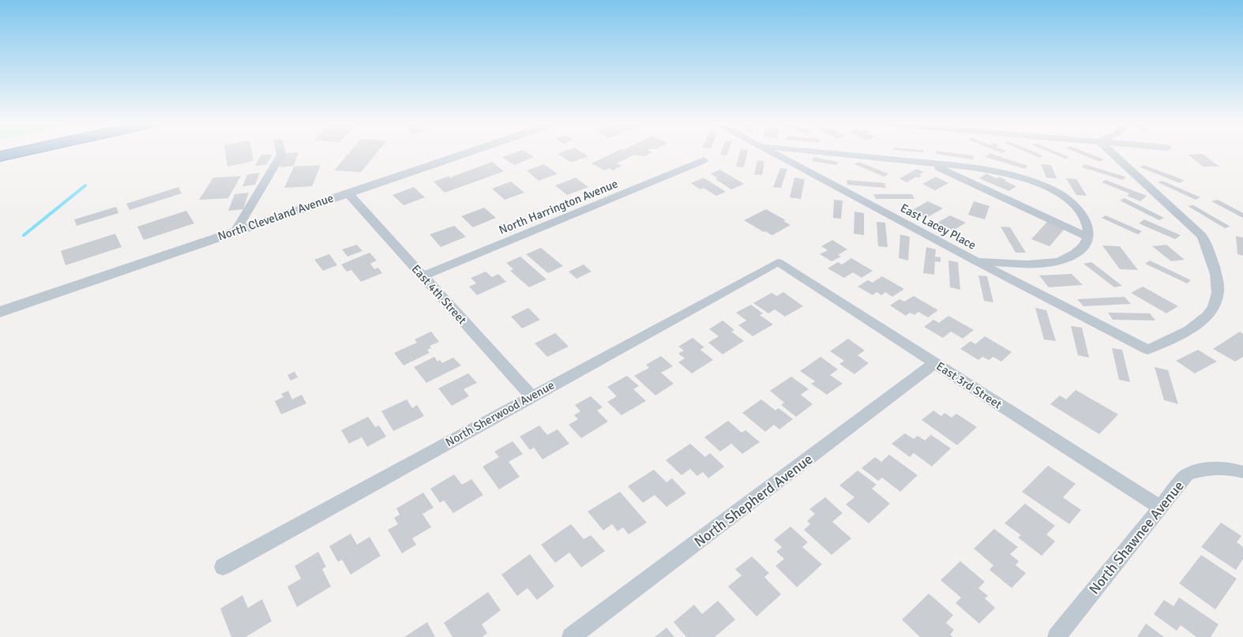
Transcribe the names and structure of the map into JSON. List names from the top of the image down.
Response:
{
  "streets": {
    "street": [
      "North Harrington Avenue",
      "North Cleveland Avenue",
      "East Lacey Place",
      "East 4th Street",
      "East 3rd Street",
      "North Sherwood Avenue",
      "North Shepherd Avenue",
      "North Shawnee Avenue"
    ]
  },
  "crossings": [
    ["North Harrington Avenue", "East 4th Street"],
    ["North Cleveland Avenue", "East 4th Street"],
    ["East 4th Street", "North Sherwood Avenue"],
    ["East 3rd Street", "North Sherwood Avenue"],
    ["East 3rd Street", "North Shepherd Avenue"],
    ["East 3rd Street", "North Shawnee Avenue"]
  ]
}
